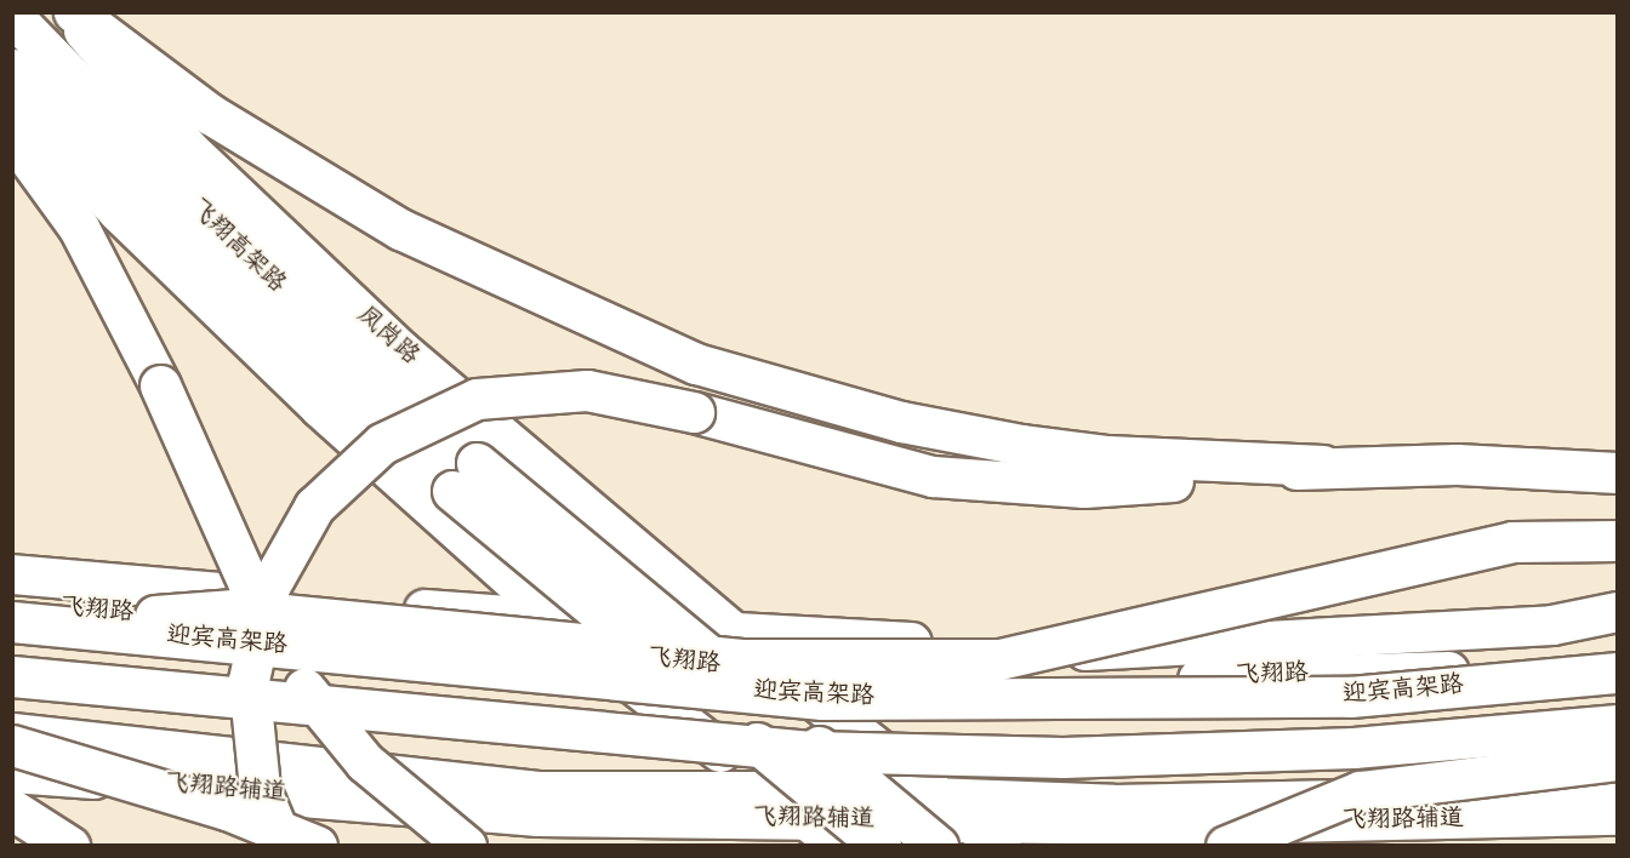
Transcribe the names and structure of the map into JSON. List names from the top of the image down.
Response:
{
  "streets": {
    "main road": [
      "飞翔高架路",
      "凤岗路",
      "飞翔路",
      "迎宾高架路"
    ],
    "street": ["飞翔路辅道"]
  },
  "crossings": [
    ["凤岗路", "飞翔路"],
    ["凤岗路", "飞翔路辅道"],
    ["飞翔路", "迎宾高架路"]
  ]
}
